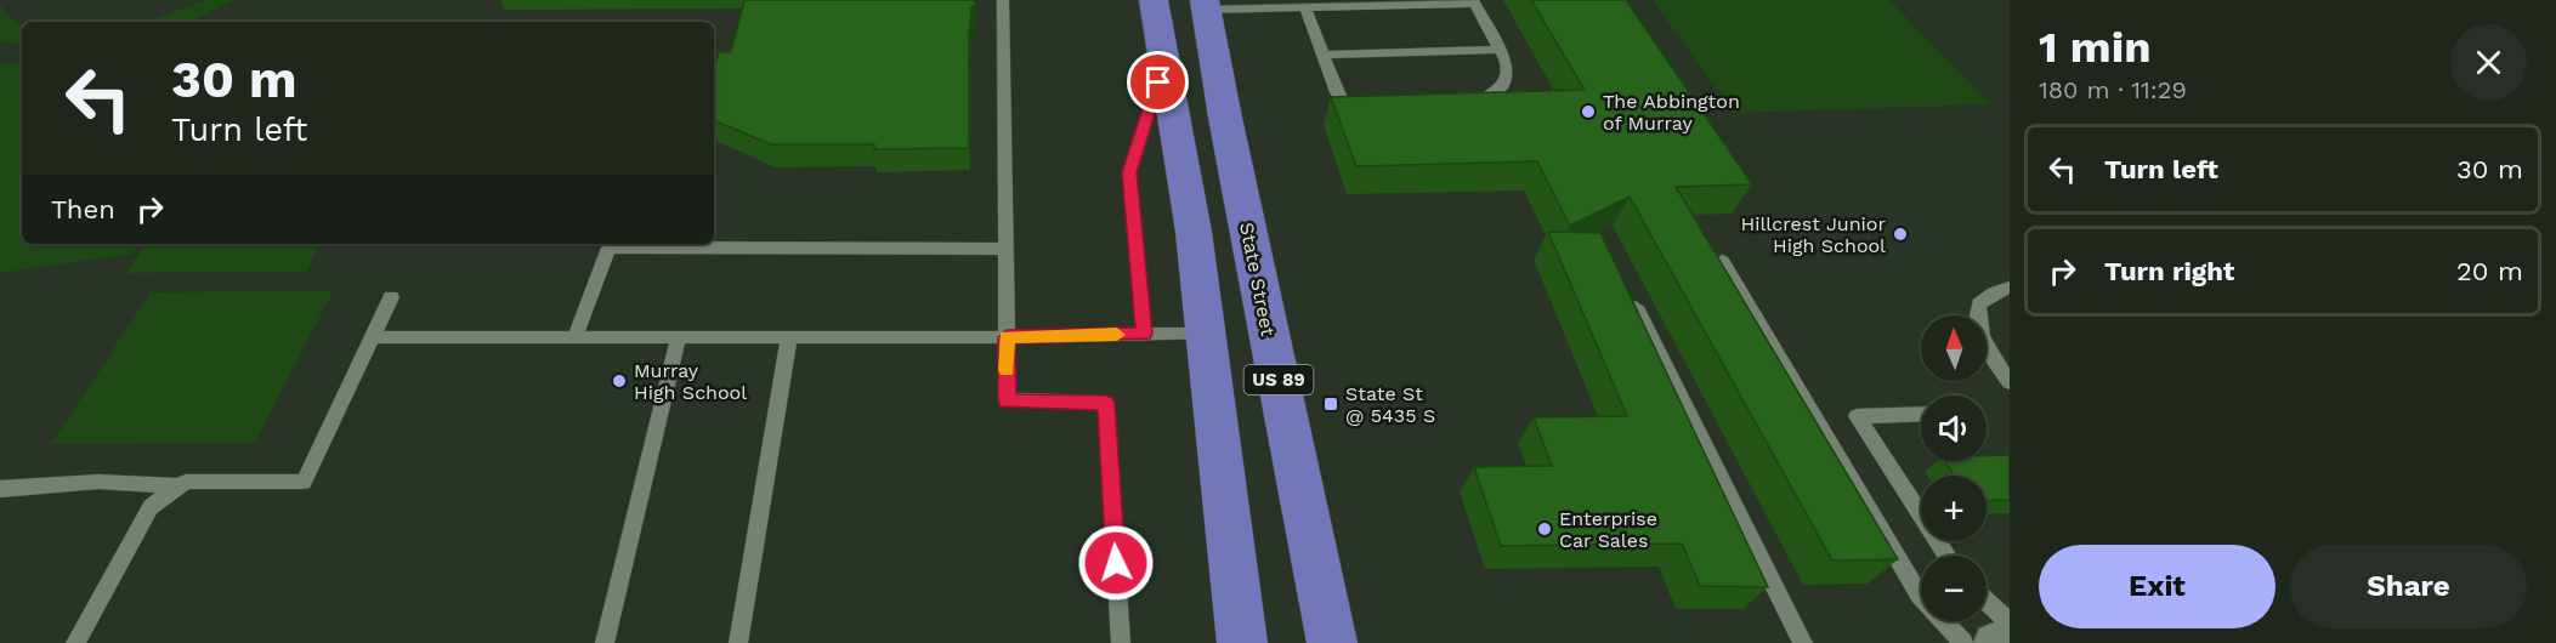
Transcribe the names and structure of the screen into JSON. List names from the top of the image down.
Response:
{
  "streets": {
    "main road": ["State Street", "US 89"]
  },
  "places": {
    "other": [
      "The Abbington of Murray",
      "Hillcrest Junior High School",
      "Murray High School",
      "Enterprise Car Sales"
    ],
    "transit": ["State St @ 5435 S"]
  },
  "north": "top",
  "page": {
    "heading": ["1 min", "180 m · 11:29"],
    "turn": ["30 m", "Turn left"],
    "list": [
      {
        "name": "Turn left",
        "value": "30 m"
      },
      {
        "name": "Turn right",
        "value": "20 m"
      }
    ],
    "then": "Then",
    "map_buttons": ["+", "−"],
    "buttons": ["Exit", "Share"]
  }
}
